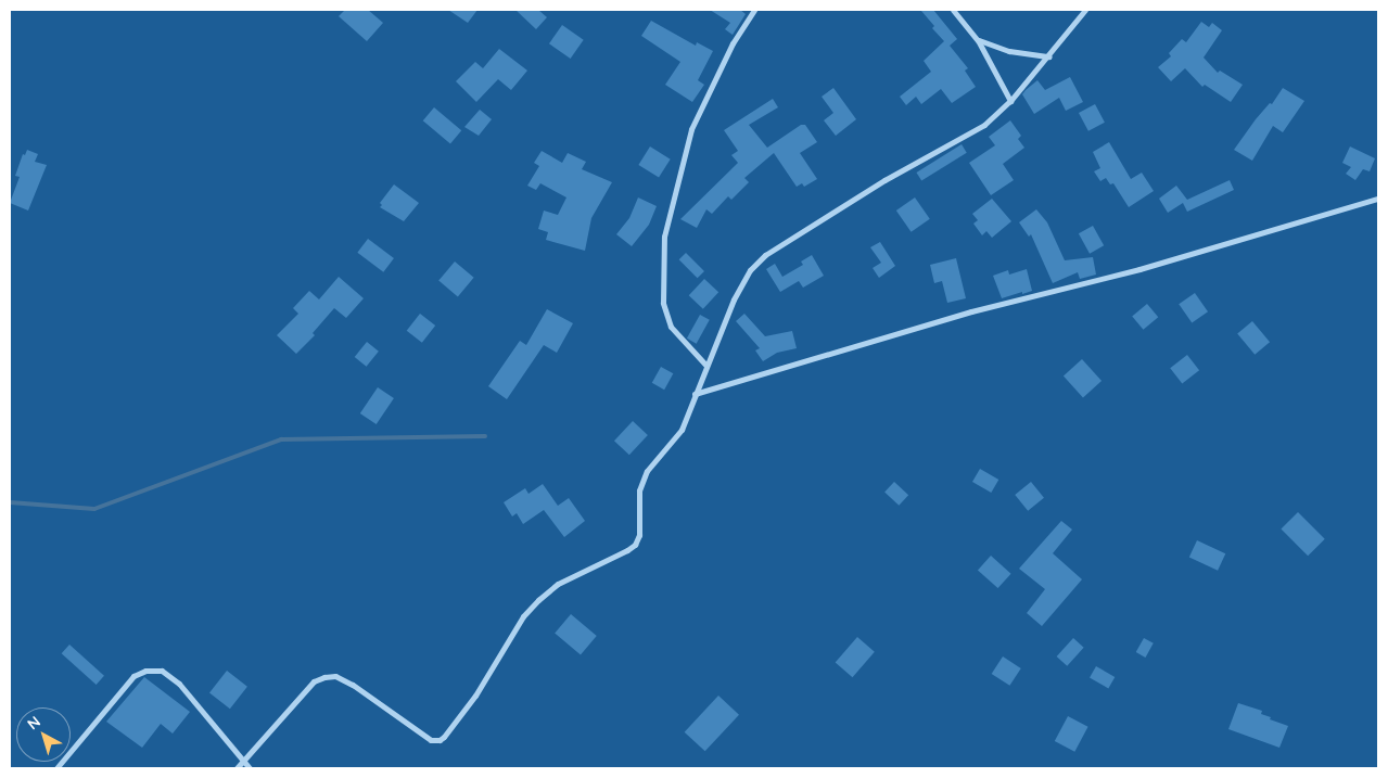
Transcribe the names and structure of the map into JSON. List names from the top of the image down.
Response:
{
  "north": "top left"
}
